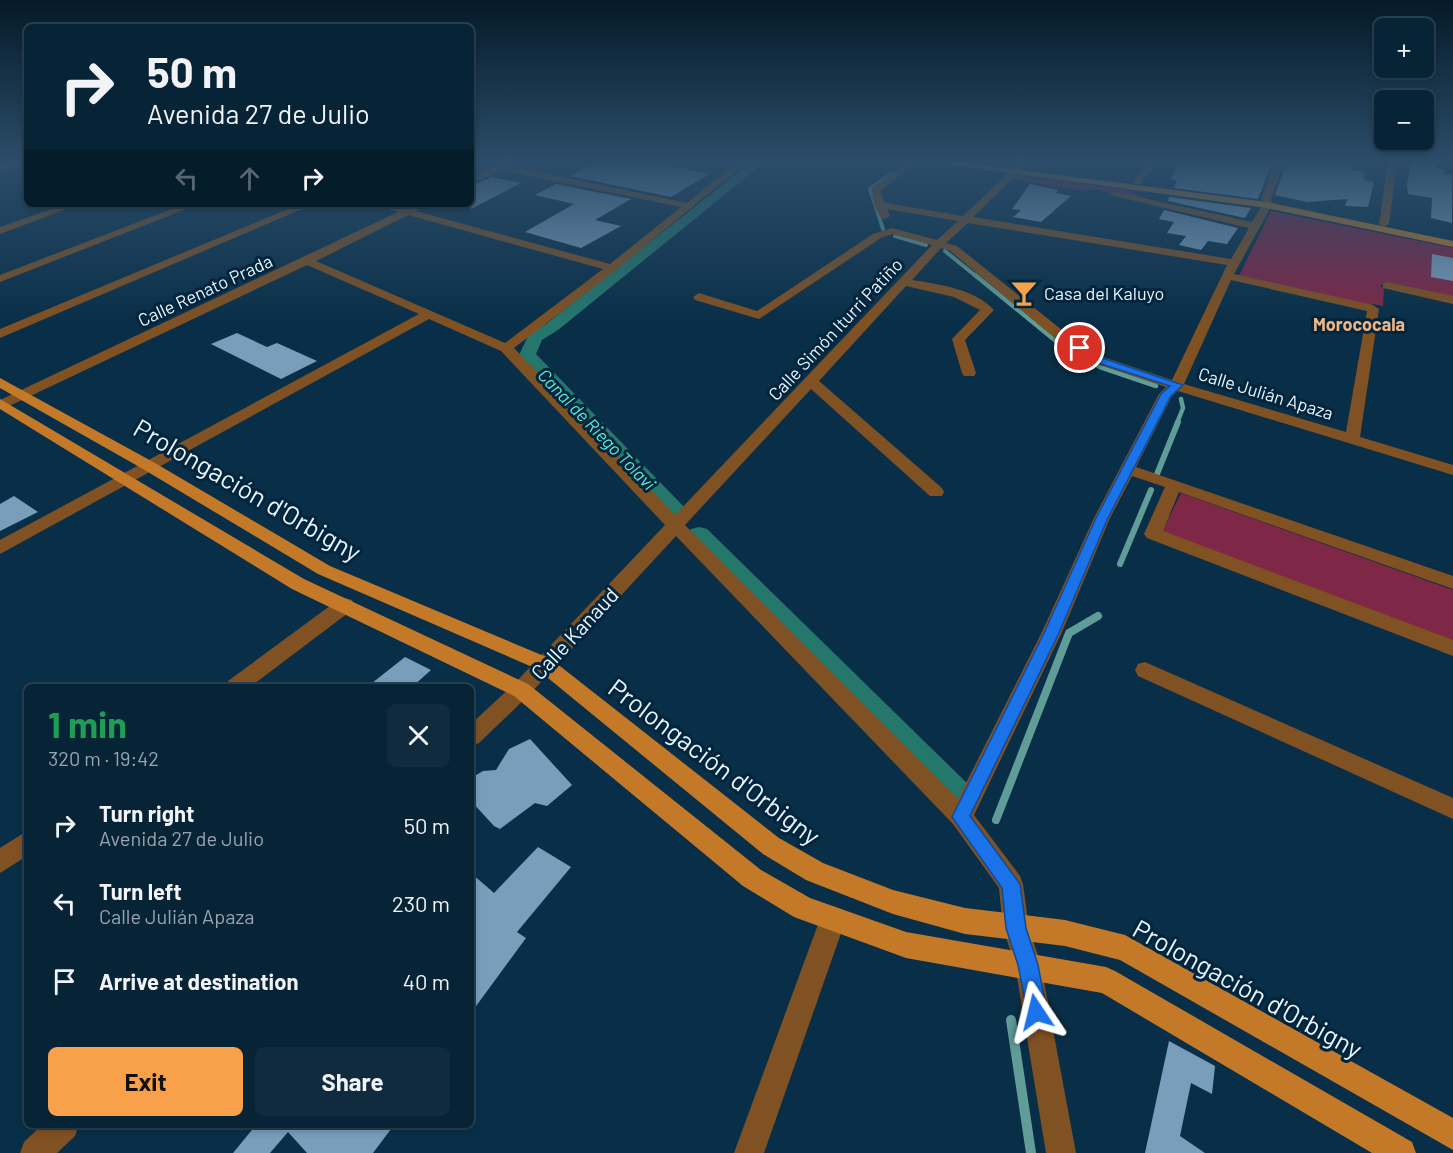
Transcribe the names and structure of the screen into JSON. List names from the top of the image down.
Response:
{
  "streets": {
    "main road": ["Prolongación d'Orbigny"],
    "street": [
      "Calle Renato Prada",
      "Calle Simón Iturri Patiño",
      "Calle Julián Apaza",
      "Calle Kanaud"
    ]
  },
  "crossings": [
    ["Calle Renato Prada", "Prolongación d'Orbigny"],
    ["Calle Simón Iturri Patiño", "Calle Julián Apaza"],
    ["Calle Simón Iturri Patiño", "Calle Kanaud"],
    ["Prolongación d'Orbigny", "Calle Kanaud"]
  ],
  "districts": ["Morococala"],
  "water": ["Canal de Riego Tolavi"],
  "places": {
    "bar": ["Casa del Kaluyo"]
  },
  "page": {
    "map_buttons": ["+", "−"],
    "turn": ["50 m", "Avenida 27 de Julio"],
    "heading": ["1 min", "320 m · 19:42"],
    "list": [
      {
        "name": "Turn right",
        "note": "Avenida 27 de Julio",
        "value": "50 m"
      },
      {
        "name": "Turn left",
        "note": "Calle Julián Apaza",
        "value": "230 m"
      },
      {
        "name": "Arrive at destination",
        "value": "40 m"
      }
    ],
    "buttons": ["Exit", "Share"]
  }
}
